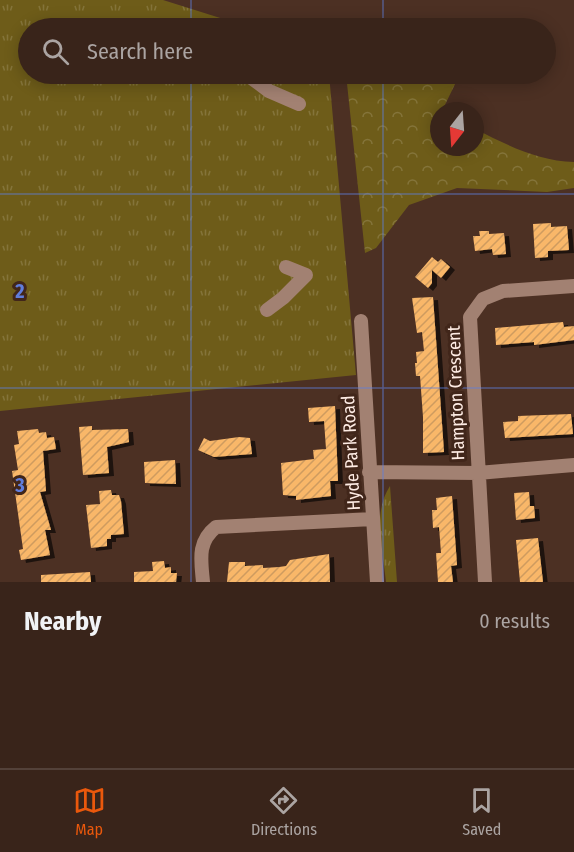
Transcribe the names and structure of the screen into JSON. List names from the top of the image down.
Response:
{
  "streets": {
    "street": ["Hampton Crescent", "Hyde Park Road"]
  },
  "north": "bottom",
  "page": {
    "search": "Search here",
    "heading": ["Nearby", "0 results"],
    "nav": ["Map", "Directions", "Saved"]
  },
  "grid": {
    "rows": ["2", "3"]
  }
}
